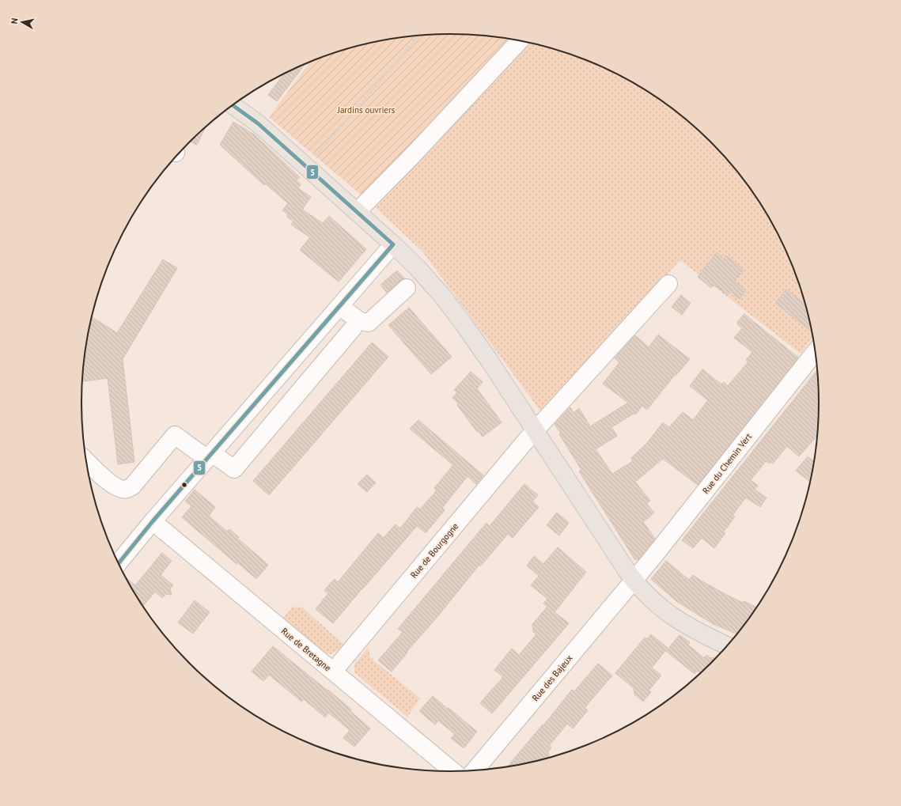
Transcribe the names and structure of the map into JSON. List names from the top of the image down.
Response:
{
  "streets": {
    "street": [
      "Rue du Chemin Vert",
      "Rue de Bourgogne",
      "Rue de Bretagne",
      "Rue des Bajeux"
    ]
  },
  "crossings": [
    ["Rue du Chemin Vert", "Rue des Bajeux"],
    ["Rue de Bourgogne", "Rue de Bretagne"]
  ],
  "parks": ["Jardins ouvriers"],
  "lines": ["transit line 5"],
  "north": "left"
}
